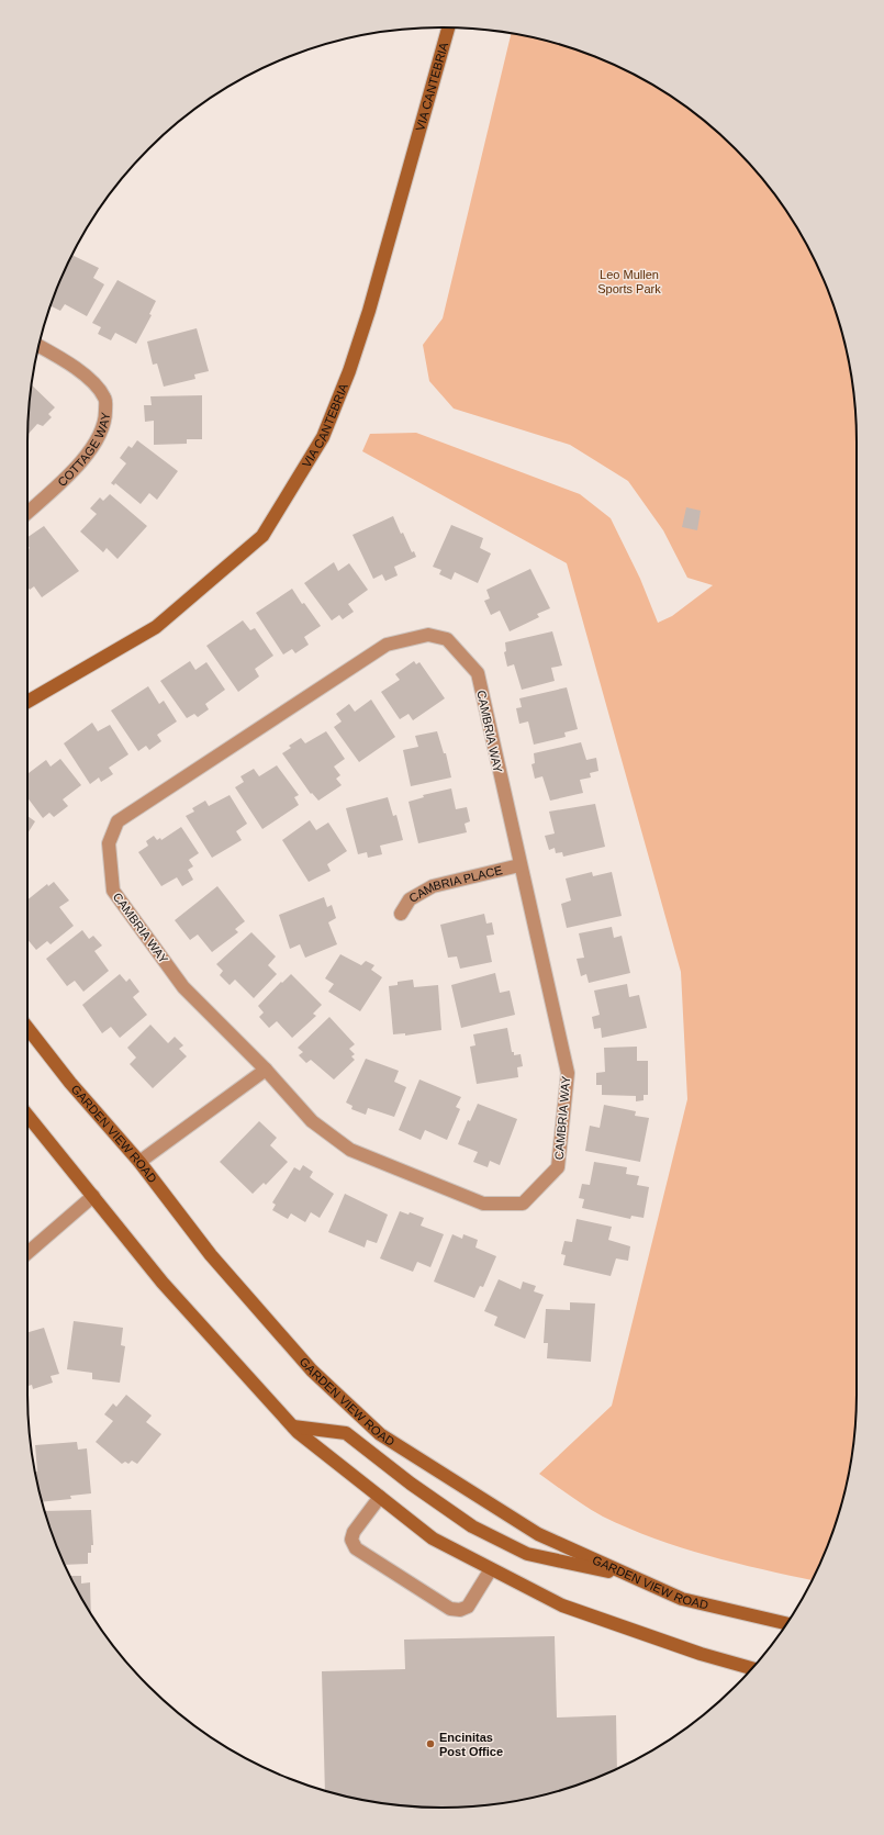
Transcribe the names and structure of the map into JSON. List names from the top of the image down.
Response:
{
  "streets": {
    "main road": ["VIA CANTEBRIA", "GARDEN VIEW ROAD"],
    "street": ["COTTAGE WAY", "CAMBRIA WAY", "CAMBRIA PLACE"]
  },
  "crossings": [
    ["CAMBRIA WAY", "CAMBRIA PLACE"]
  ],
  "parks": ["Leo Mullen Sports Park"],
  "places": ["Encinitas Post Office"]
}
